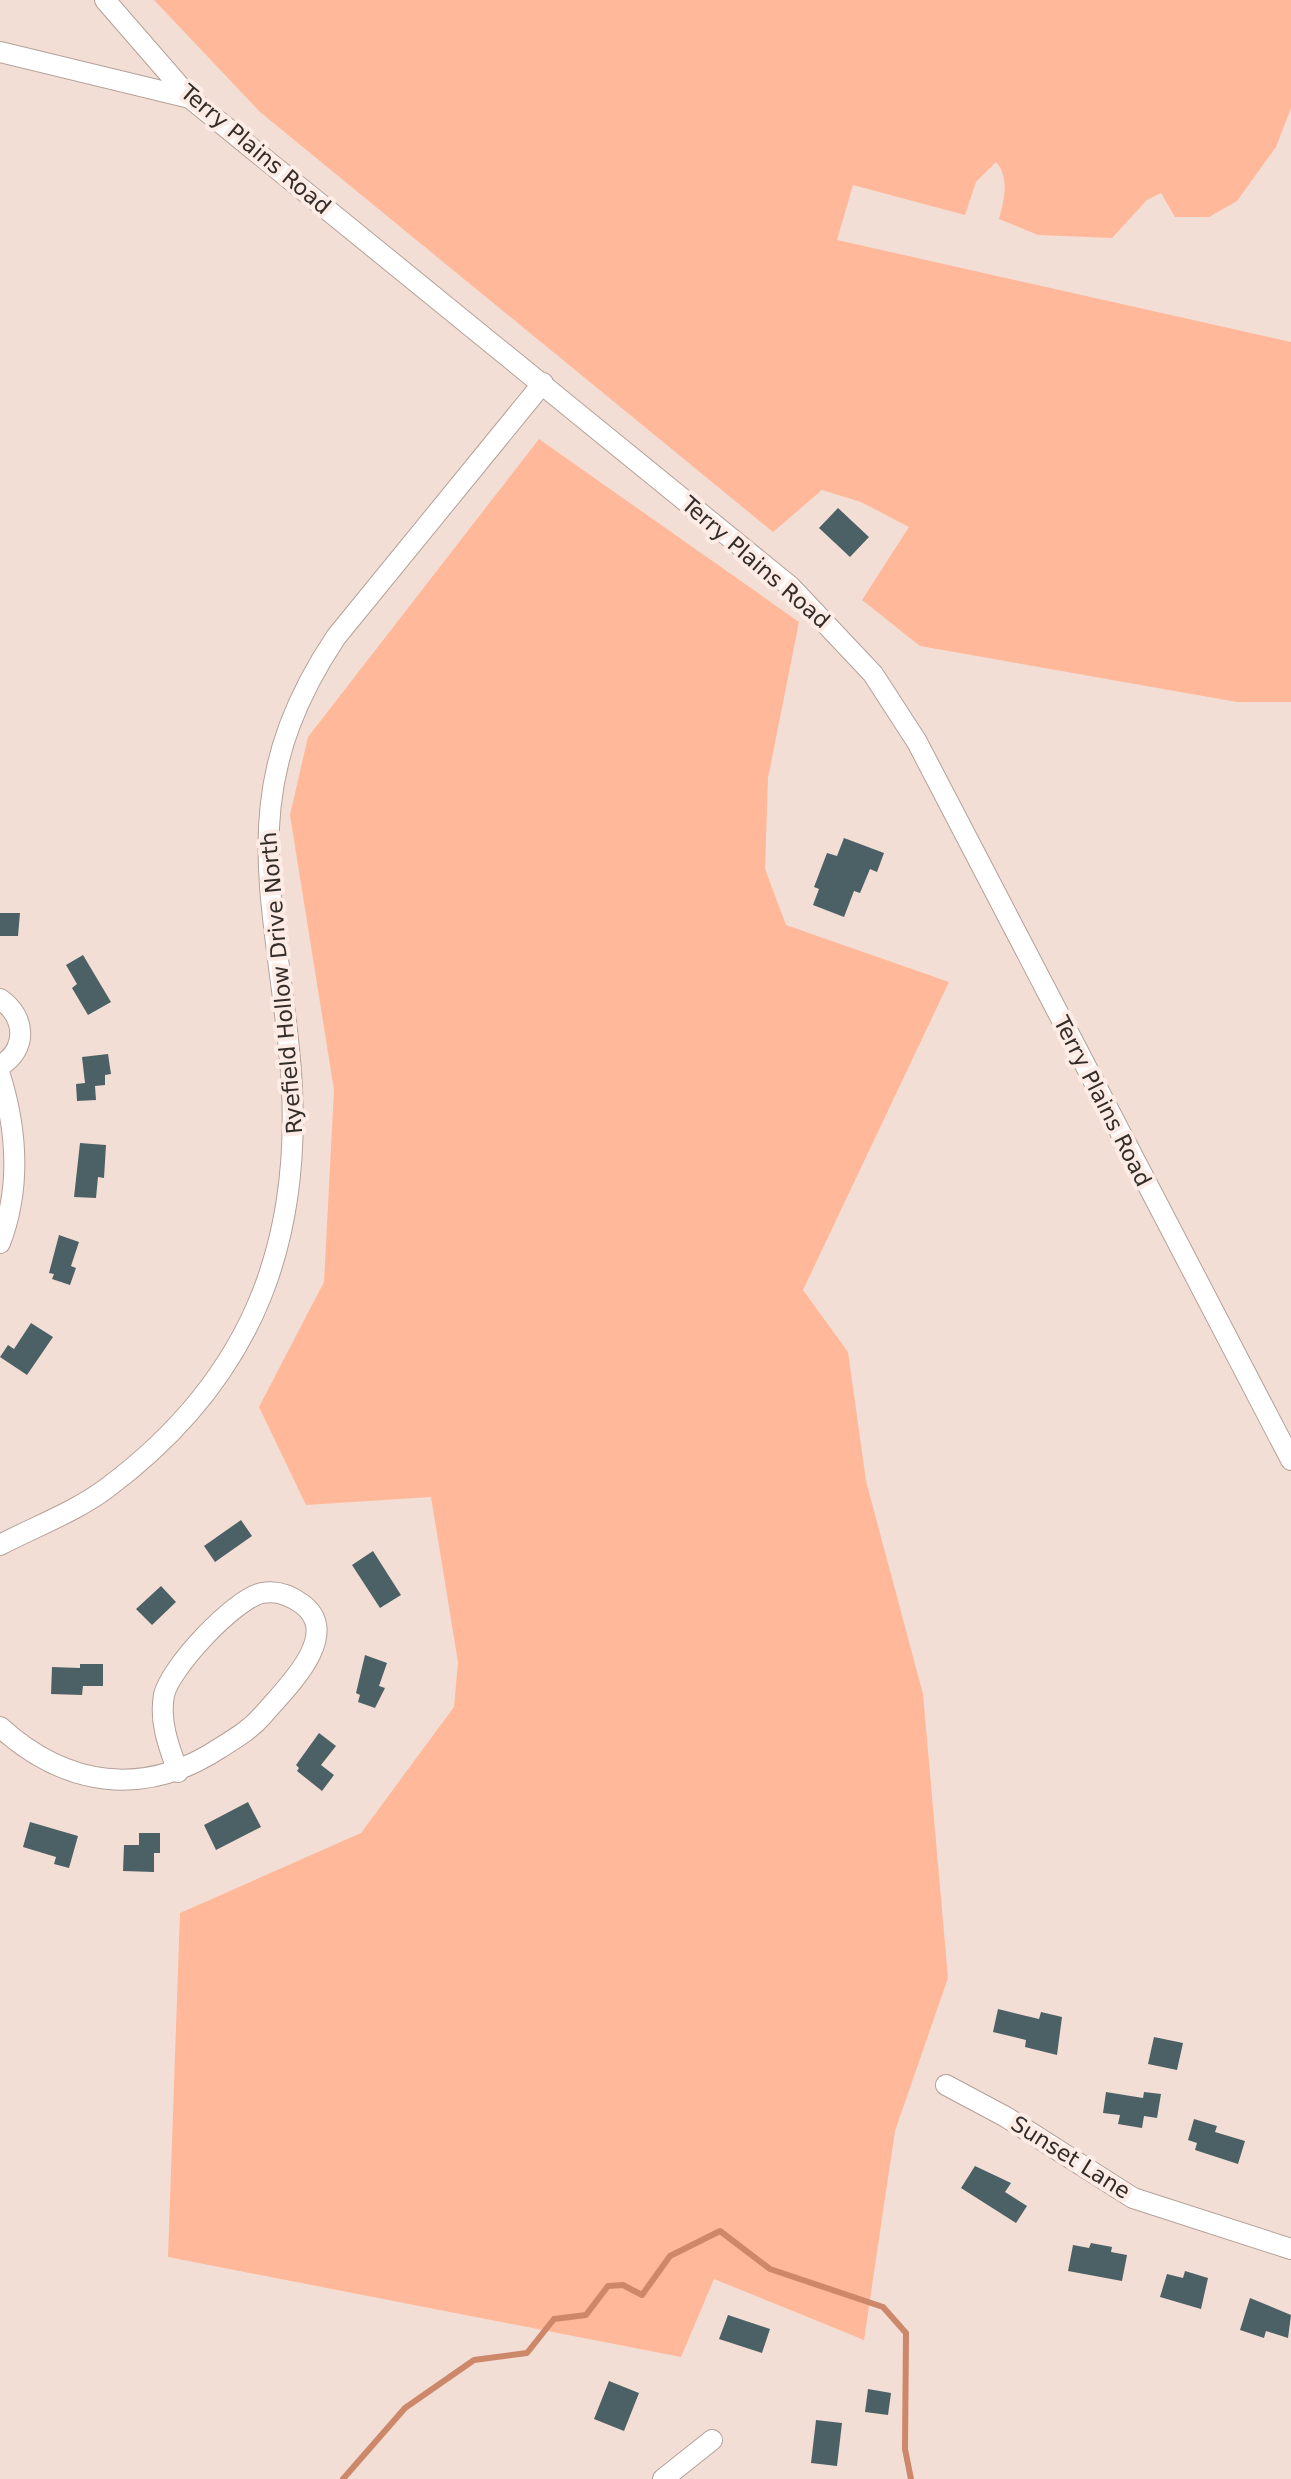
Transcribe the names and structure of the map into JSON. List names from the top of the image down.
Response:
{
  "streets": {
    "street": ["Terry Plains Road", "Ryefield Hollow Drive North", "Sunset Lane"]
  },
  "crossings": [
    ["Terry Plains Road", "Ryefield Hollow Drive North"]
  ]
}
